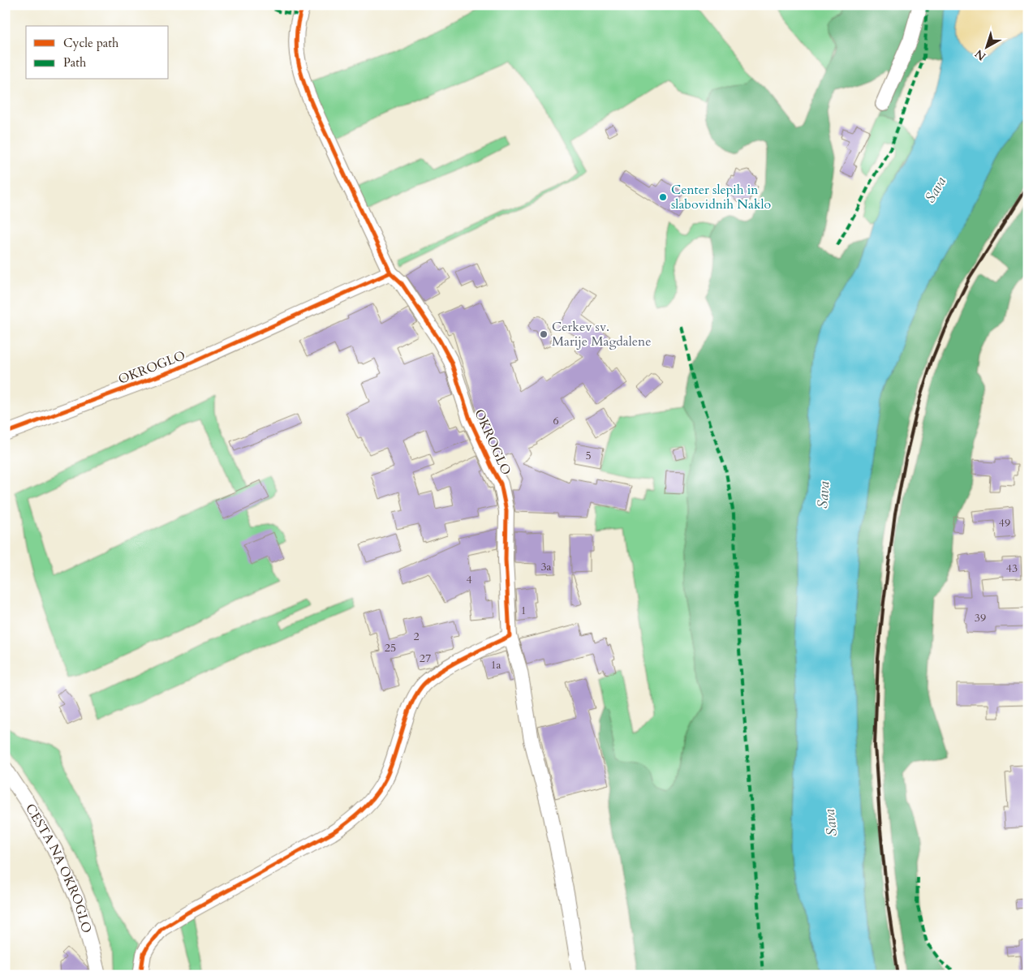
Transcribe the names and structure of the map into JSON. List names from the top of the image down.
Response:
{
  "streets": {
    "street": ["OKROGLO", "CESTA NA OKROGLO"]
  },
  "water": ["Sava"],
  "places": ["Center slepih in slabovidnih Naklo", "Cerkev sv. Marije Magdalene"],
  "house_numbers": [
    "6",
    "5",
    "49",
    "3a",
    "43",
    "4",
    "1",
    "39",
    "2",
    "25",
    "27",
    "1a"
  ],
  "legend": ["Cycle path", "Path"],
  "north": "bottom left"
}
